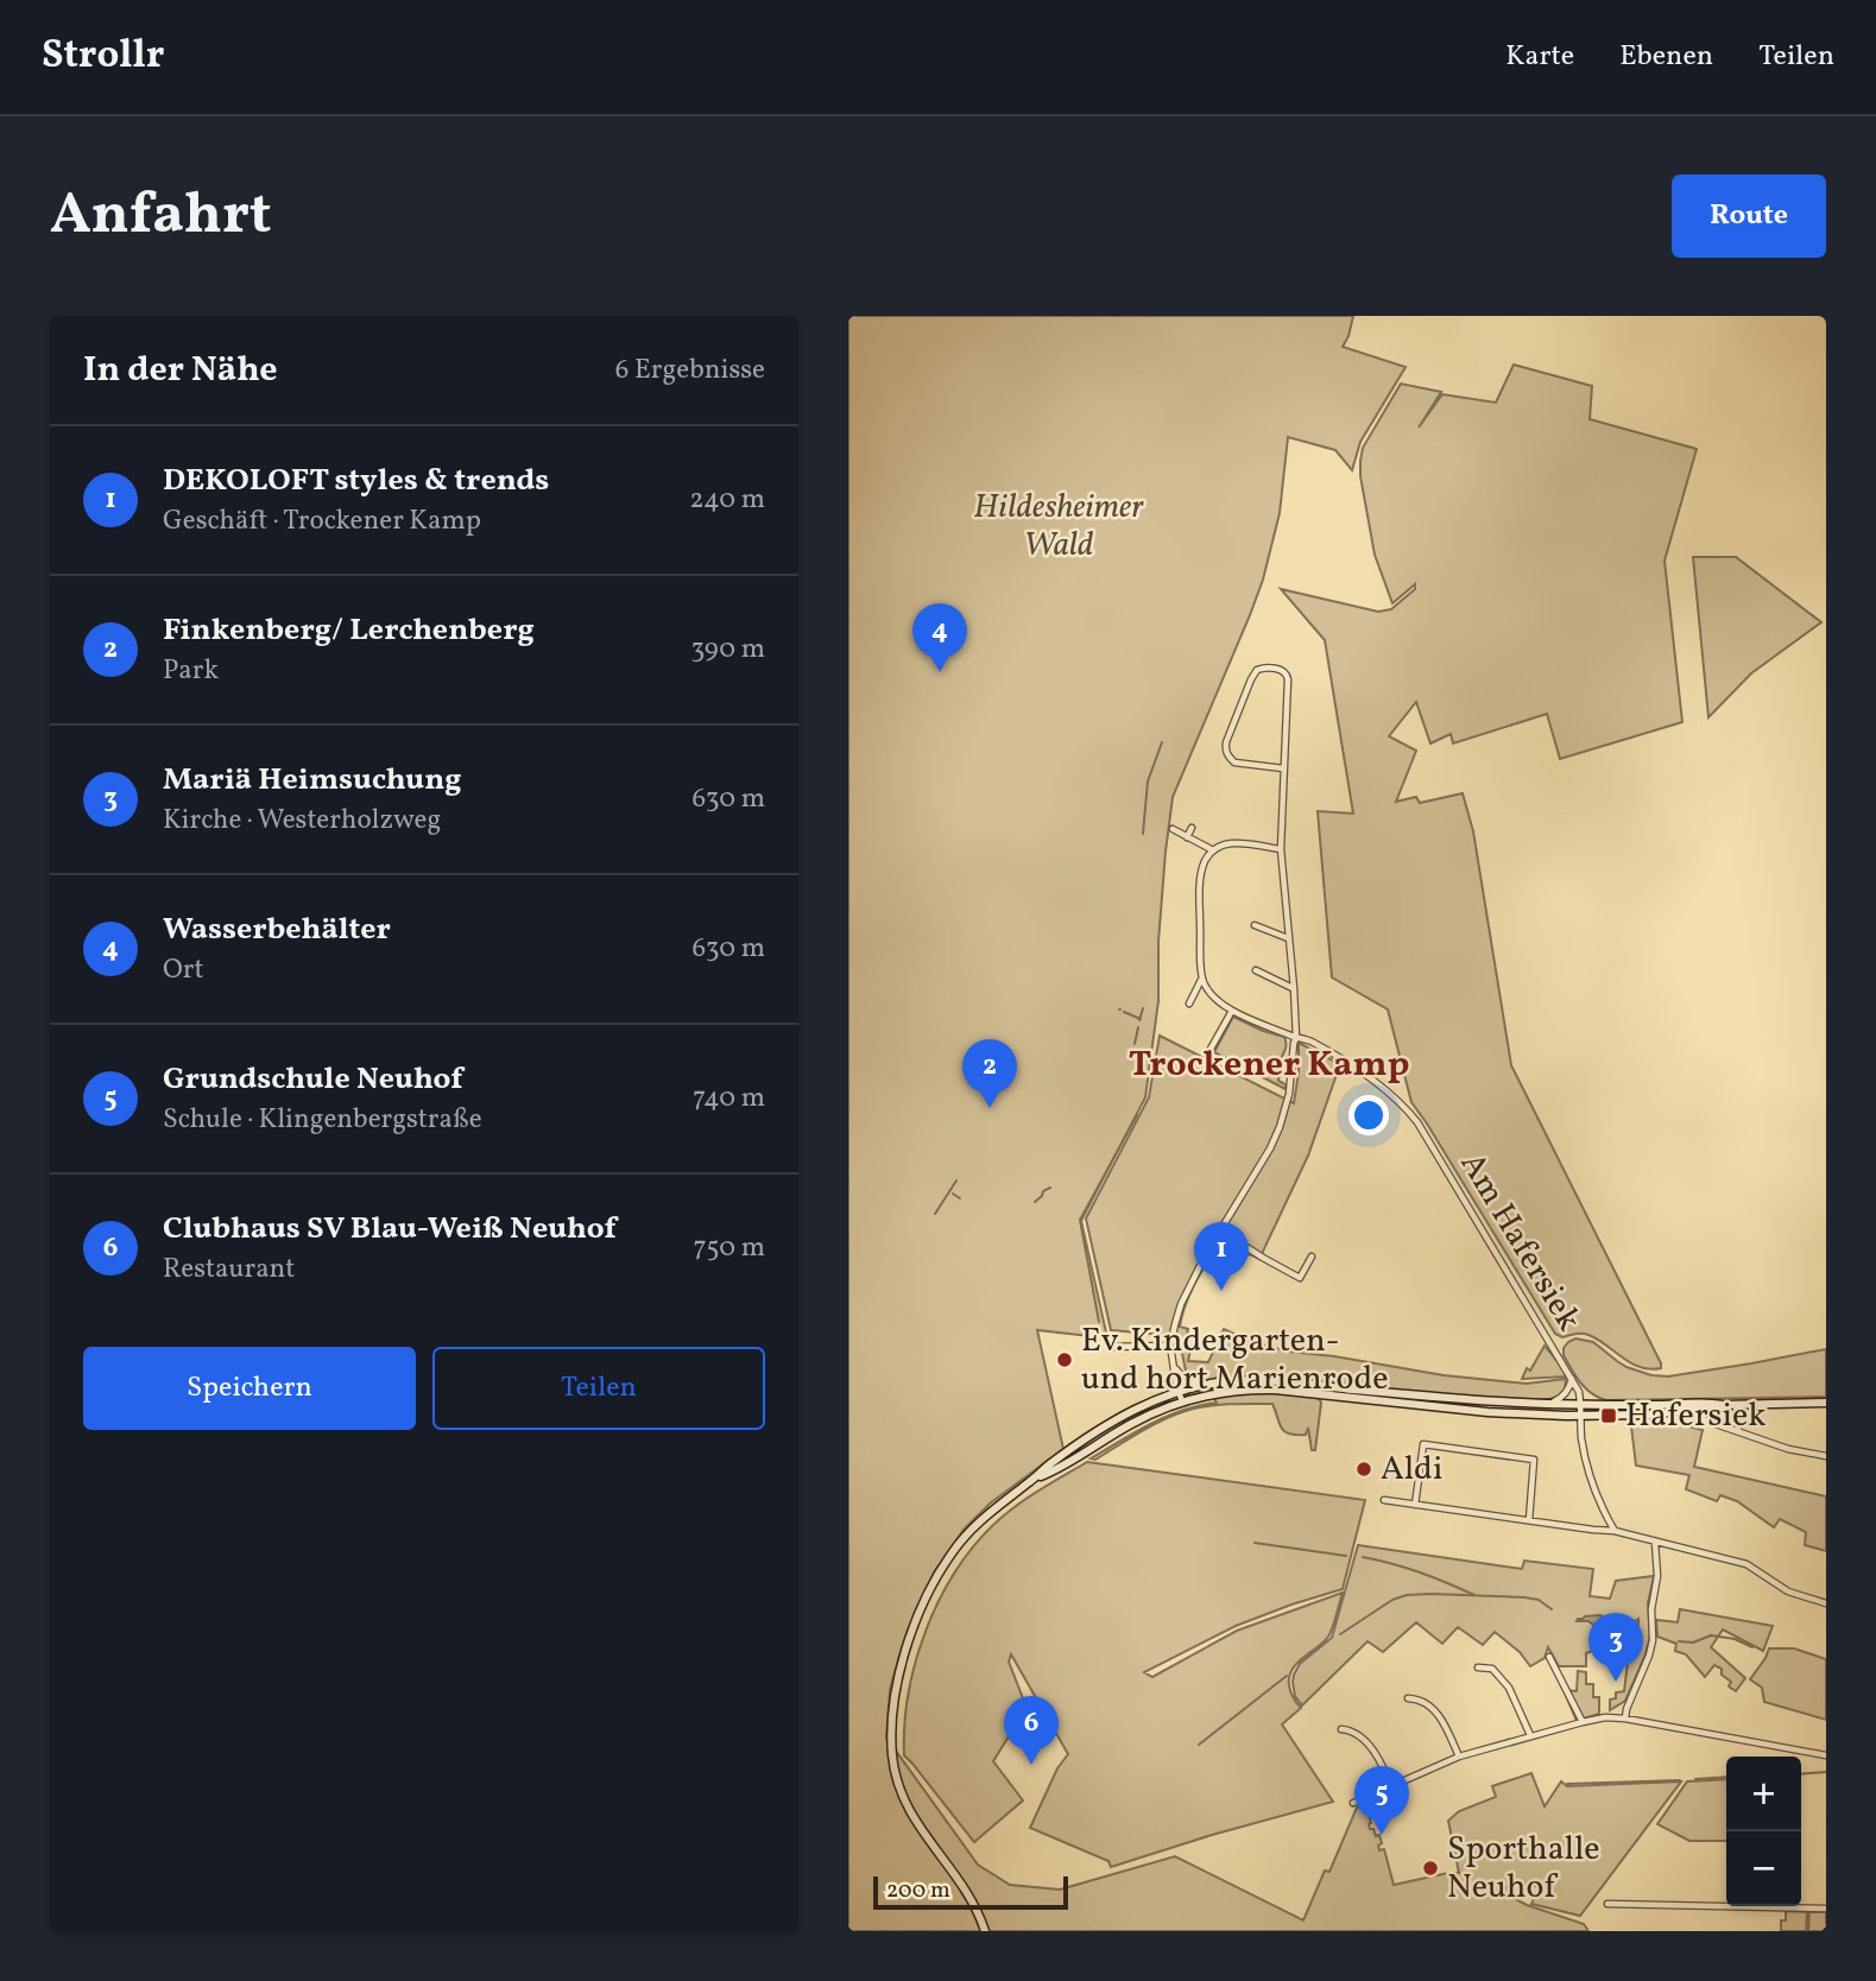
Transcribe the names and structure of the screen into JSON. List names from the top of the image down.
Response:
{
  "streets": {
    "street": ["Am Hafersiek"]
  },
  "districts": ["Trockener Kamp"],
  "parks": ["Hildesheimer Wald"],
  "places": {
    "other": ["Ev. Kindergarten- und hort Marienrode", "Aldi", "Sporthalle Neuhof"],
    "transit": ["Hafersiek"]
  },
  "scale_bar": "200 m",
  "page": {
    "header": "Strollr",
    "nav": ["Karte", "Ebenen", "Teilen"],
    "buttons": [
      "Route",
      ["Speichern", "Teilen"]
    ],
    "title": "Anfahrt",
    "heading": ["In der Nähe", "6 Ergebnisse"],
    "list": [
      {
        "mark": "1",
        "name": "DEKOLOFT styles & trends",
        "note": "Geschäft · Trockener Kamp",
        "value": "240 m"
      },
      {
        "mark": "2",
        "name": "Finkenberg/ Lerchenberg",
        "note": "Park",
        "value": "390 m"
      },
      {
        "mark": "3",
        "name": "Mariä Heimsuchung",
        "note": "Kirche · Westerholzweg",
        "value": "630 m"
      },
      {
        "mark": "4",
        "name": "Wasserbehälter",
        "note": "Ort",
        "value": "630 m"
      },
      {
        "mark": "5",
        "name": "Grundschule Neuhof",
        "note": "Schule · Klingenbergstraße",
        "value": "740 m"
      },
      {
        "mark": "6",
        "name": "Clubhaus SV Blau-Weiß Neuhof",
        "note": "Restaurant",
        "value": "750 m"
      }
    ],
    "pins": [
      "4",
      "2",
      "1",
      "3",
      "6",
      "5"
    ],
    "map_buttons": ["+", "−"],
    "scale": "200 m"
  }
}
